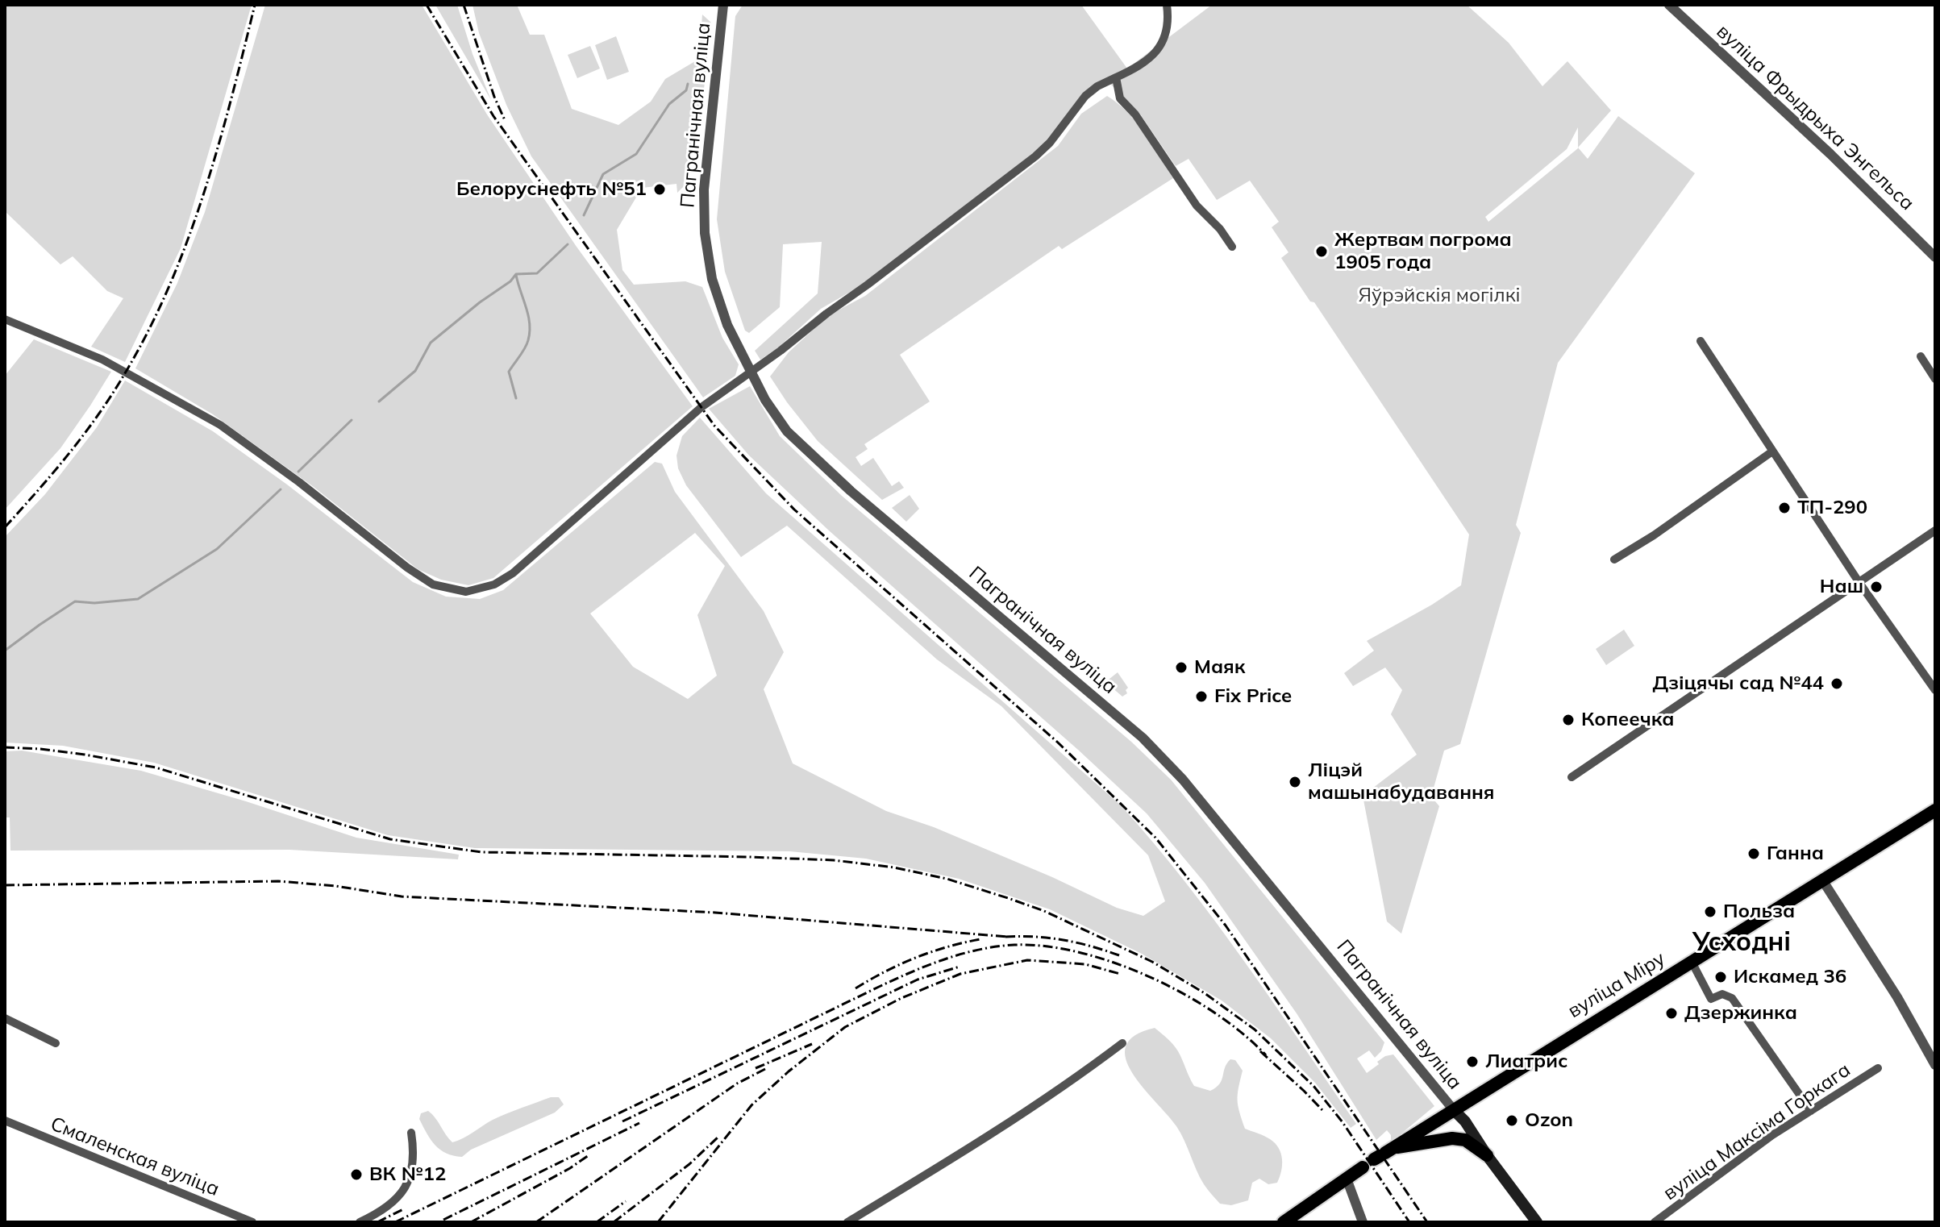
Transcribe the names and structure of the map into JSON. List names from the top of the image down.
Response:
{
  "streets": {
    "main road": ["Пагранічная вуліца", "вуліца Міру"],
    "street": ["вуліца Фрыдрыха Энгельса", "вуліца Максіма Горкага", "Смаленская вуліца"]
  },
  "crossings": [
    ["Пагранічная вуліца", "вуліца Міру"]
  ],
  "districts": ["Усходні"],
  "parks": ["Яўрэйскія могілкі"],
  "places": [
    "Белоруснефть №51",
    "Жертвам погрома 1905 года",
    "ТП-290",
    "Наш",
    "Маяк",
    "Дзіцячы сад №44",
    "Fix Price",
    "Копеечка",
    "Ліцэй машынабудавання",
    "Ганна",
    "Польза",
    "Искамед 36",
    "Дзержинка",
    "Лиатрис",
    "Ozon",
    "ВК №12"
  ]
}
